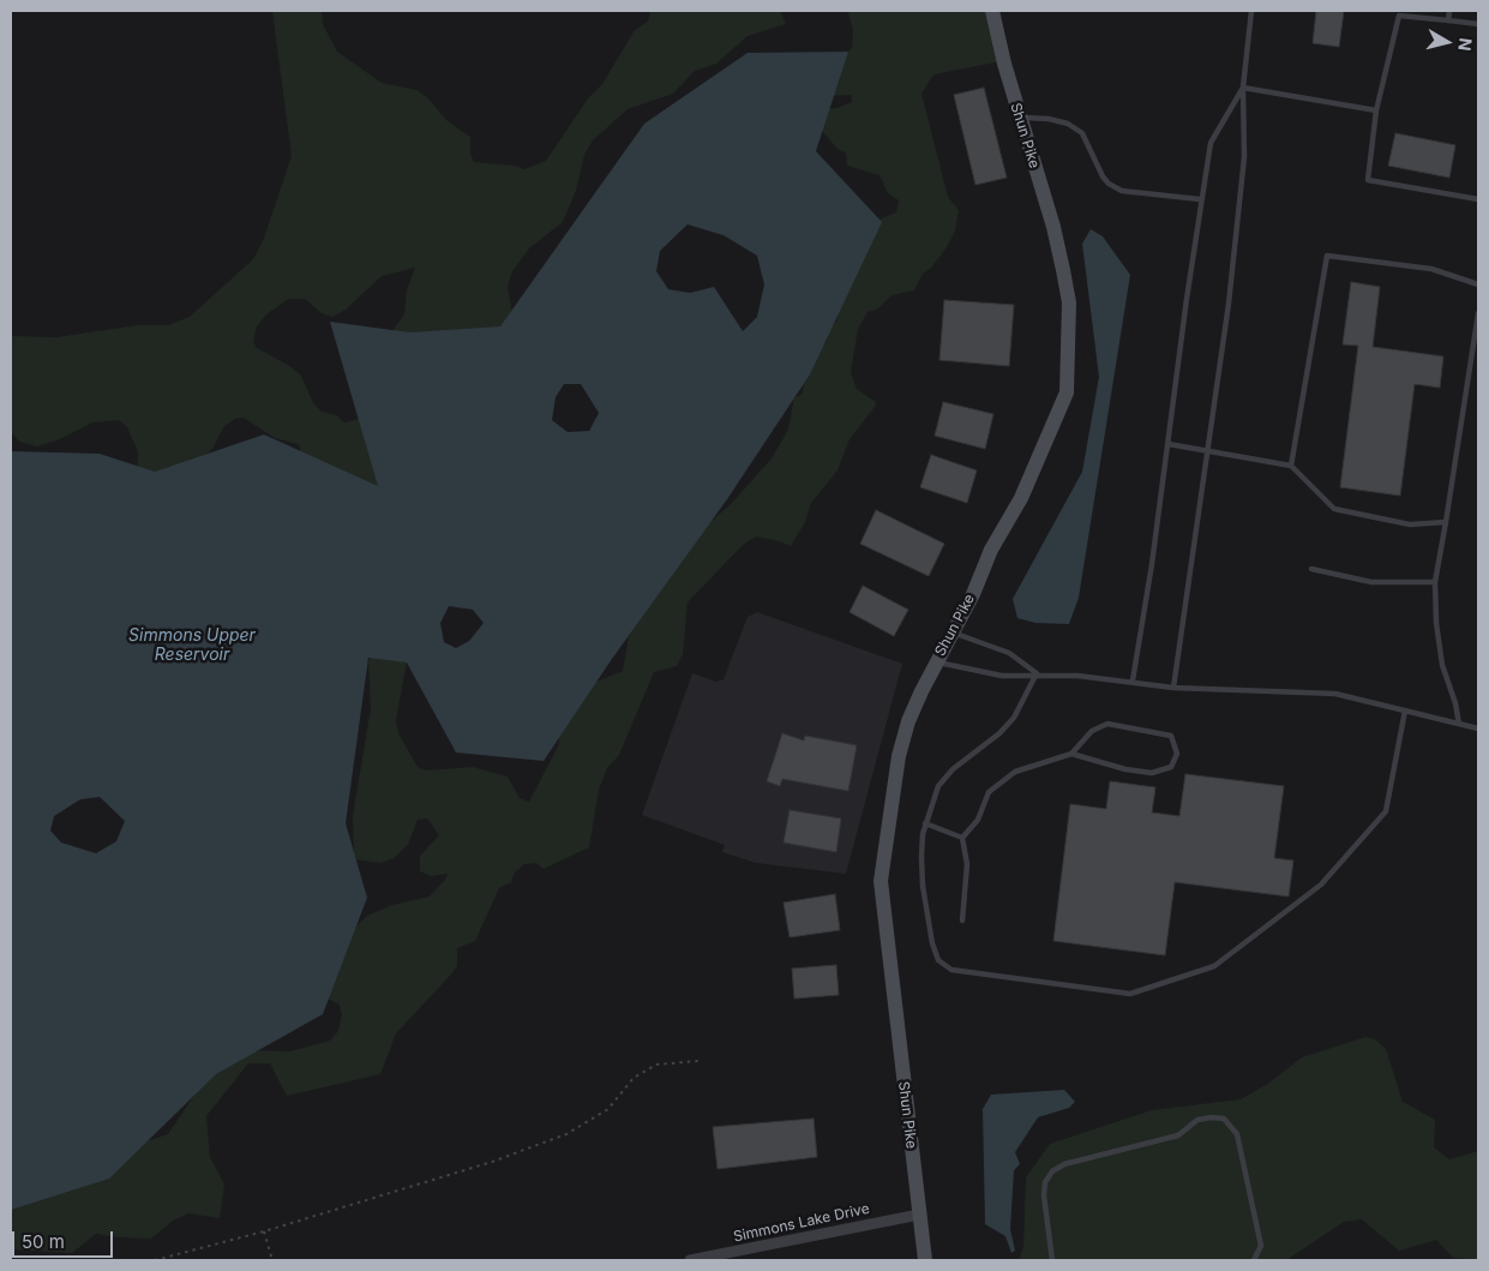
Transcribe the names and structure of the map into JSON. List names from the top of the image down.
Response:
{
  "streets": {
    "main road": ["Shun Pike"],
    "street": ["Simmons Lake Drive"]
  },
  "crossings": [
    ["Shun Pike", "Simmons Lake Drive"]
  ],
  "water": ["Simmons Upper Reservoir"],
  "scale_bar": "50 m",
  "north": "right"
}
